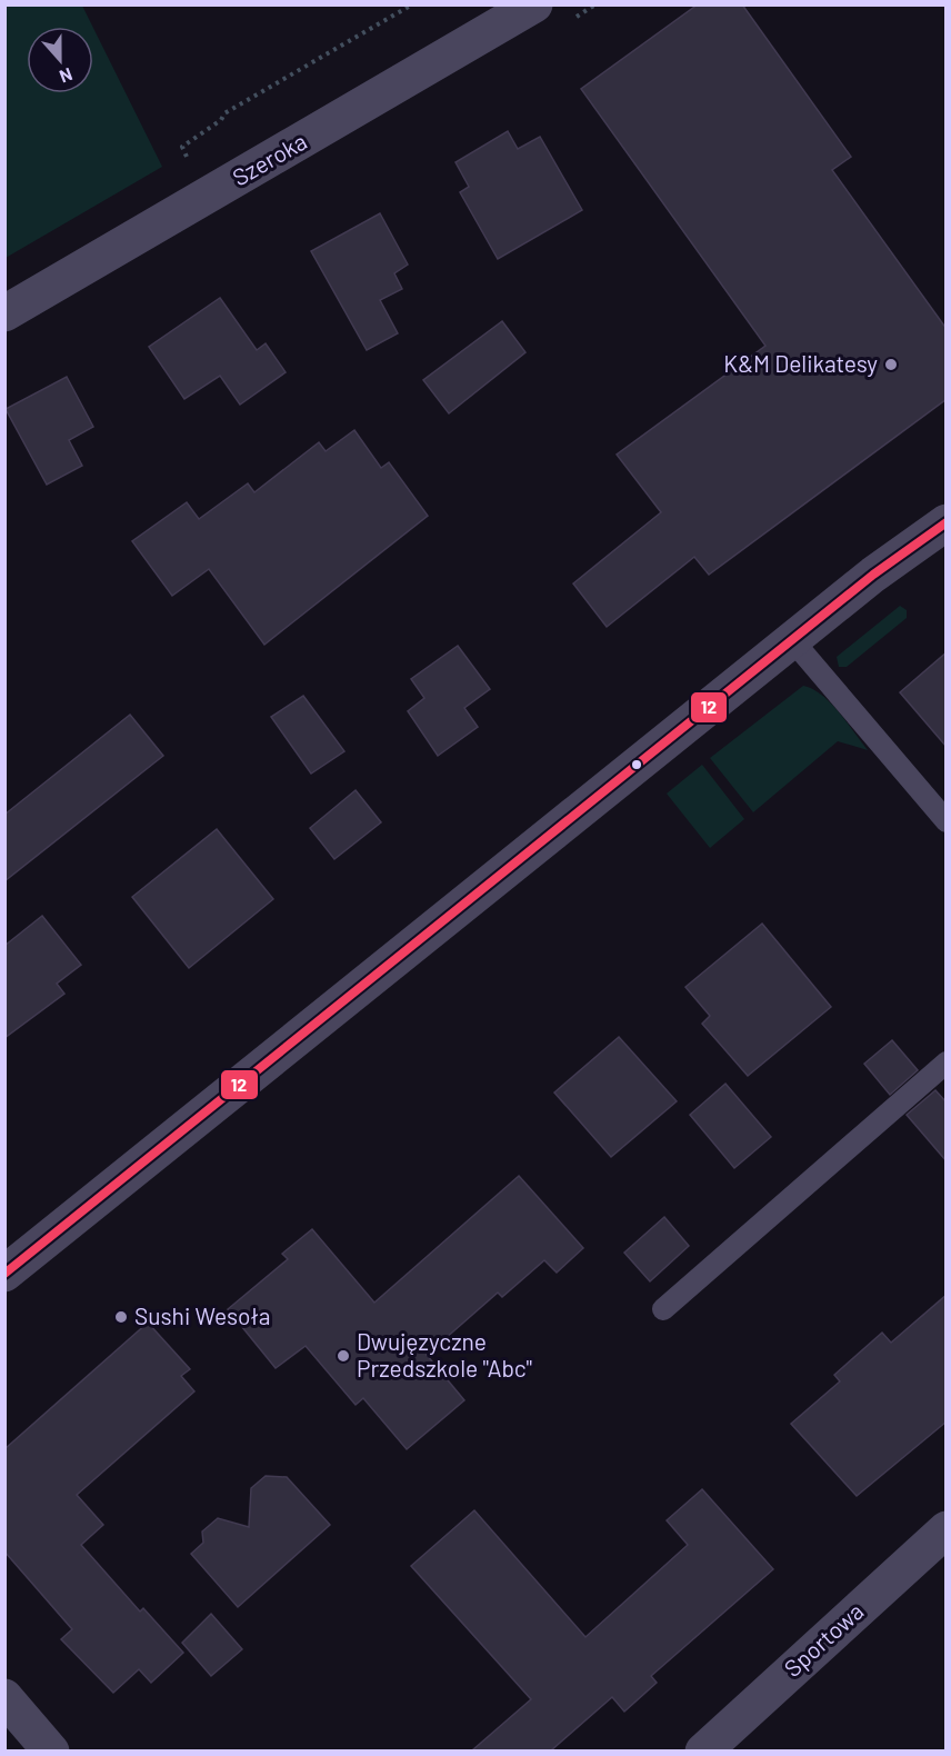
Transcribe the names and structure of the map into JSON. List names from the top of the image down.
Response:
{
  "streets": {
    "street": ["Szeroka", "Sportowa"]
  },
  "places": ["K&M Delikatesy", "Sushi Wesoła", "Dwujęzyczne Przedszkole \"Abc\""],
  "lines": ["transit line 12"],
  "north": "bottom"
}
